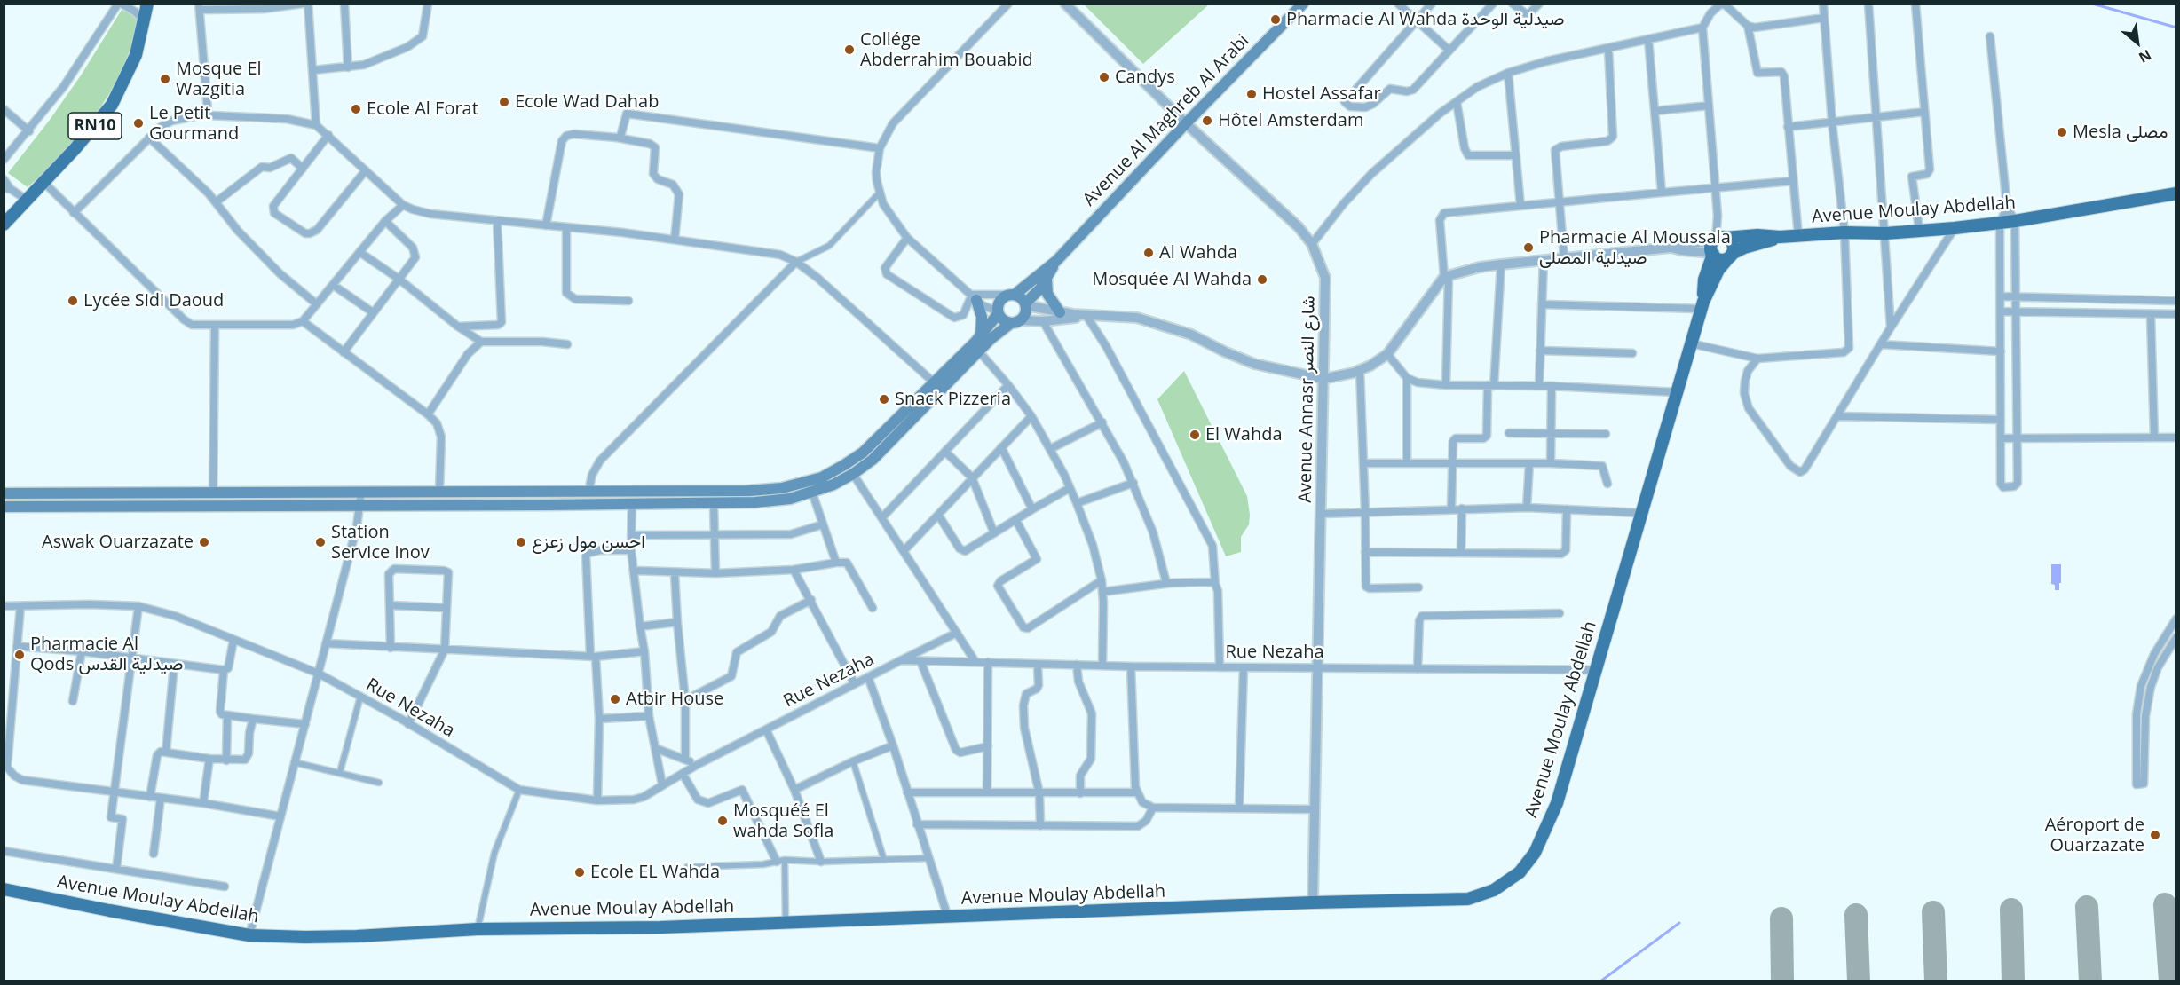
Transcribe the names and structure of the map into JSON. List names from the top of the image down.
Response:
{
  "streets": {
    "main road": ["Avenue Al Maghreb Al Arabi", "RN10", "Avenue Moulay Abdellah"],
    "street": ["Avenue Annasr شارع النصر", "Rue Nezaha"]
  },
  "crossings": [
    ["Avenue Al Maghreb Al Arabi", "Avenue Annasr شارع النصر"],
    ["Avenue Moulay Abdellah", "Avenue Annasr شارع النصر"],
    ["Avenue Moulay Abdellah", "Rue Nezaha"],
    ["Avenue Annasr شارع النصر", "Rue Nezaha"]
  ],
  "places": [
    "Pharmacie Al Wahda صيدلية الوحدة",
    "Collége Abderrahim Bouabid",
    "Candys",
    "Mosque El Wazgitia",
    "Hostel Assafar",
    "Ecole Wad Dahab",
    "Ecole Al Forat",
    "Hôtel Amsterdam",
    "Le Petit Gourmand",
    "Mesla مصلى",
    "Pharmacie Al Moussala صيدلية المصلى",
    "Al Wahda",
    "Mosquée Al Wahda",
    "Lycée Sidi Daoud",
    "Snack Pizzeria",
    "El Wahda",
    "Aswak Ouarzazate",
    "Station Service inov",
    "احسن مول زعزع",
    "Pharmacie Al Qods صيدلية القدس",
    "Atbir House",
    "Mosquéé El wahda Sofla",
    "Aéroport de Ouarzazate",
    "Ecole EL Wahda"
  ],
  "north": "bottom right"
}
